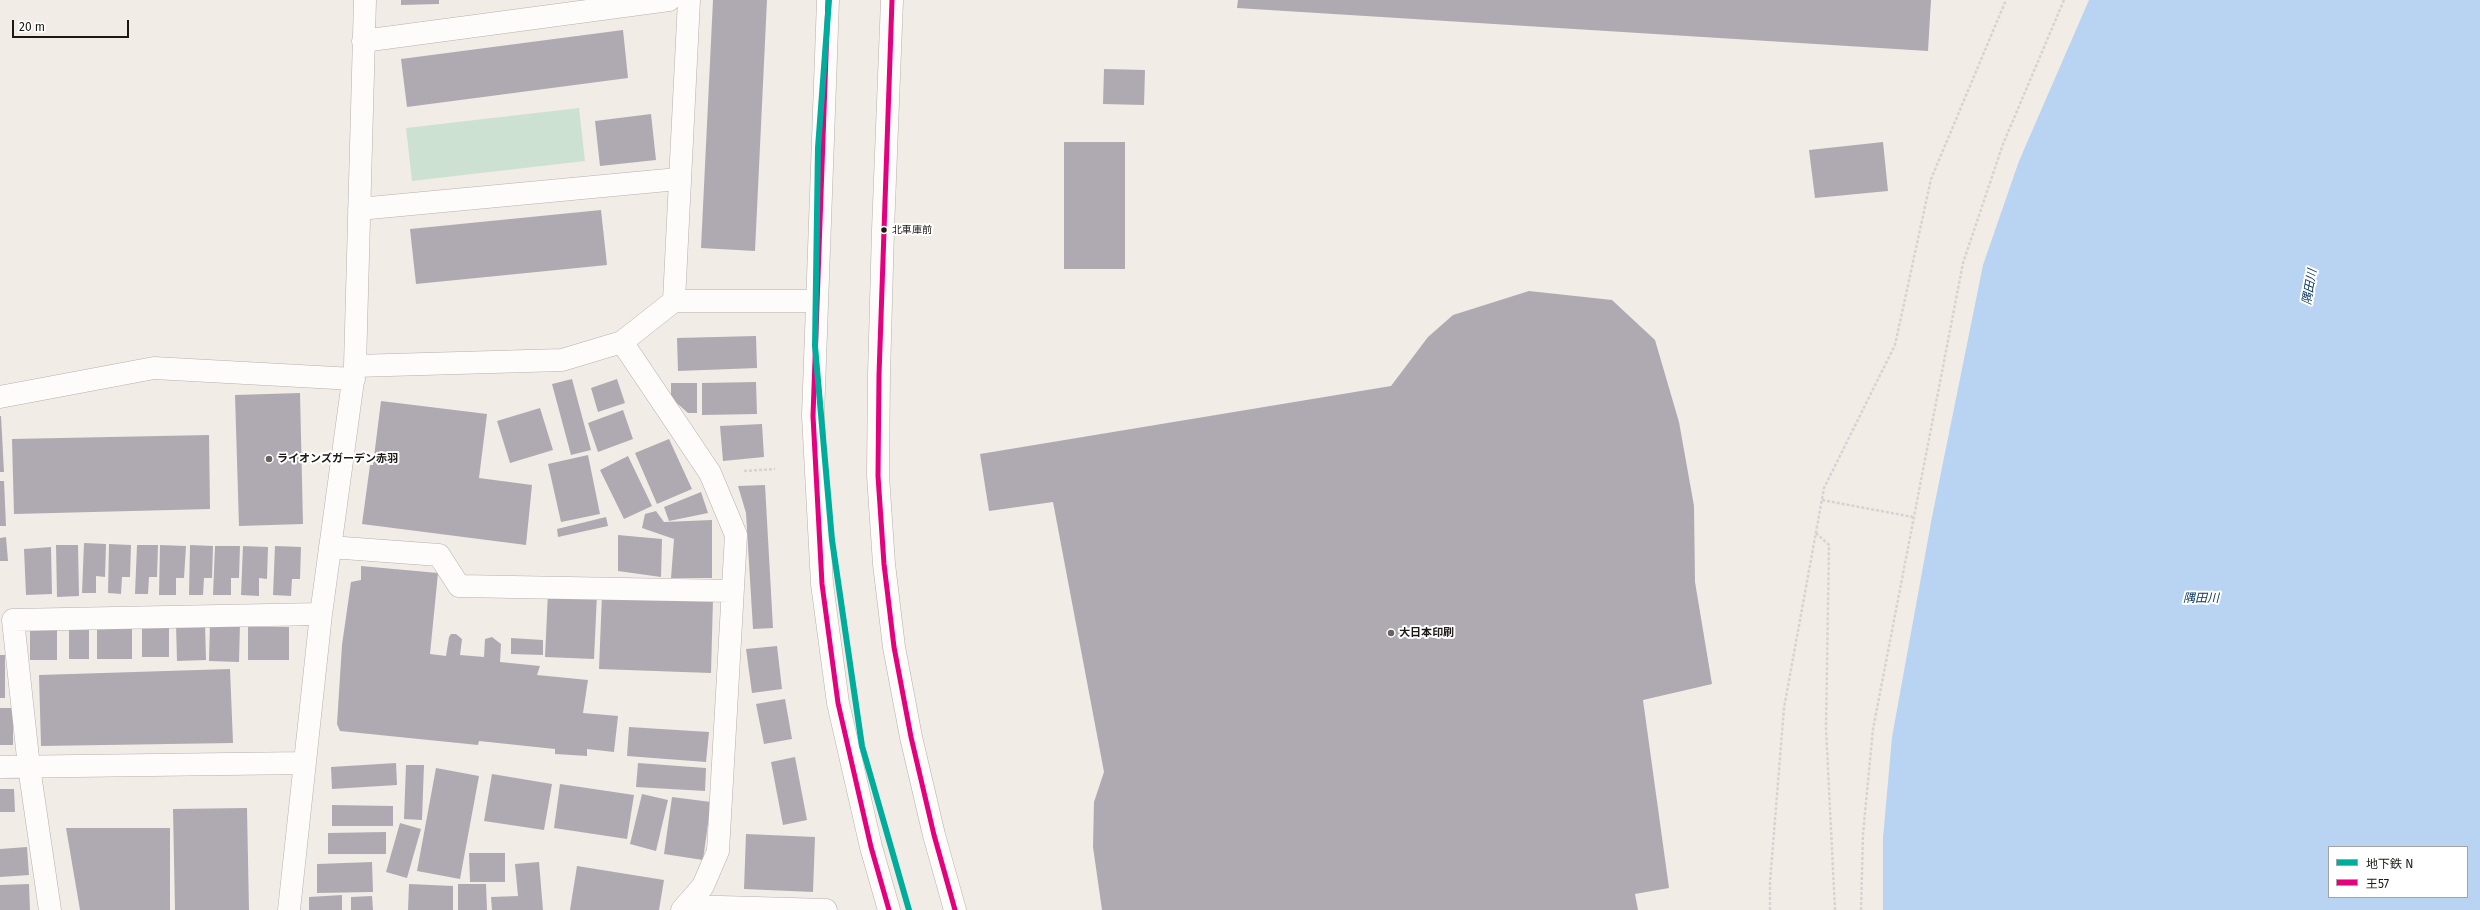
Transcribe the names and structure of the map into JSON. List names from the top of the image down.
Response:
{
  "water": ["隅田川"],
  "places": ["北車庫前", "ライオンズガーデン赤羽", "大日本印刷"],
  "lines": ["metro line N", "transit line 王57"],
  "legend": ["地下鉄 N", "王57"],
  "scale_bar": "20 m"
}
